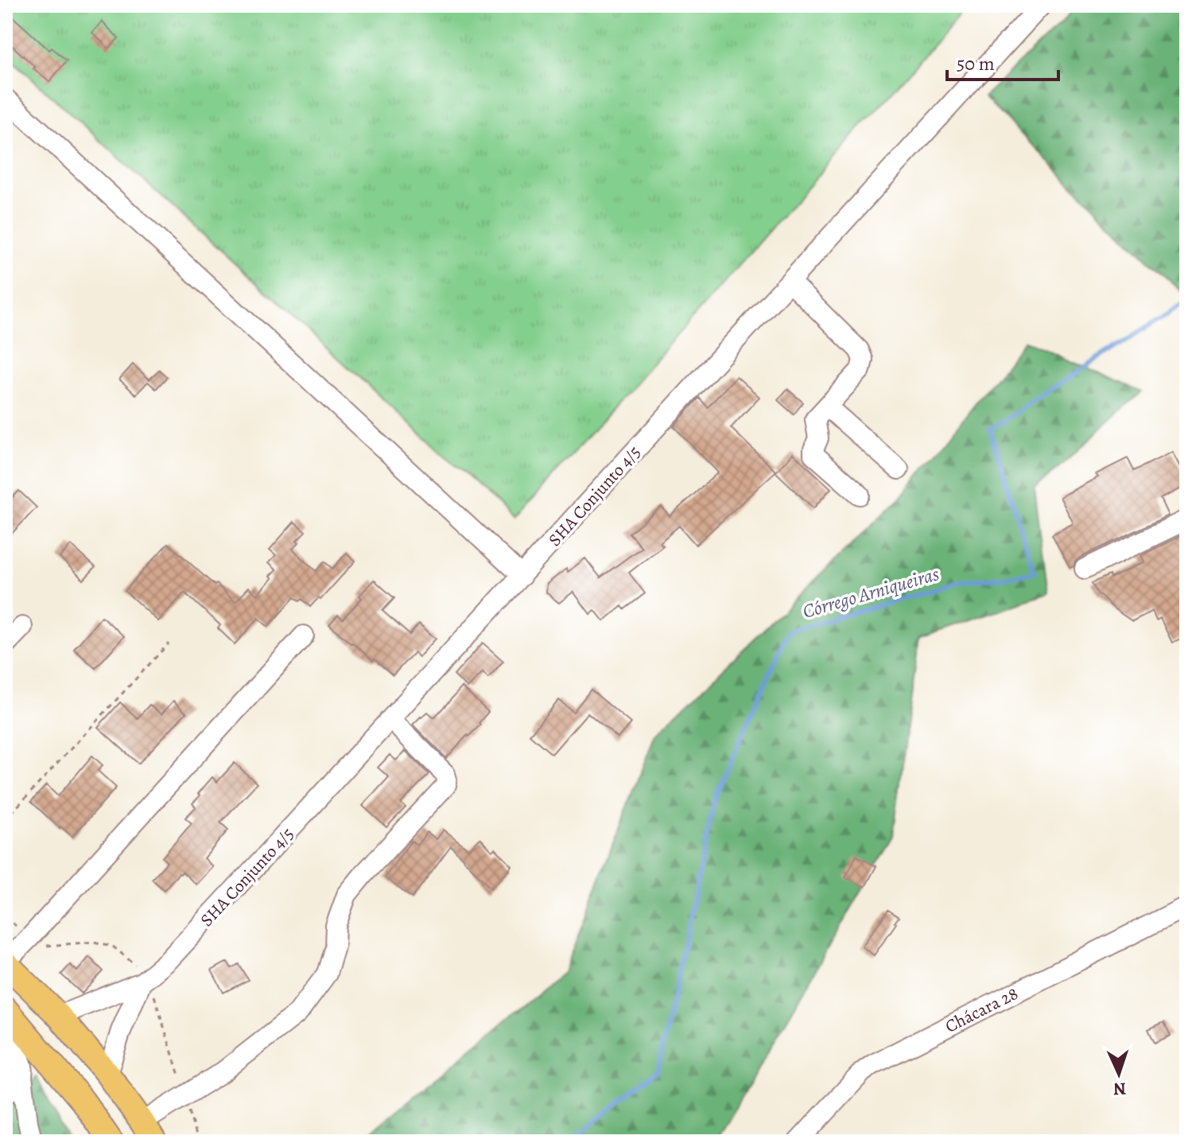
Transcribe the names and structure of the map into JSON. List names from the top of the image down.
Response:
{
  "streets": {
    "street": ["SHA Conjunto 4/5", "Chácara 28"]
  },
  "water": ["Córrego Arniqueiras"],
  "scale_bar": "50 m",
  "north": "bottom"
}
